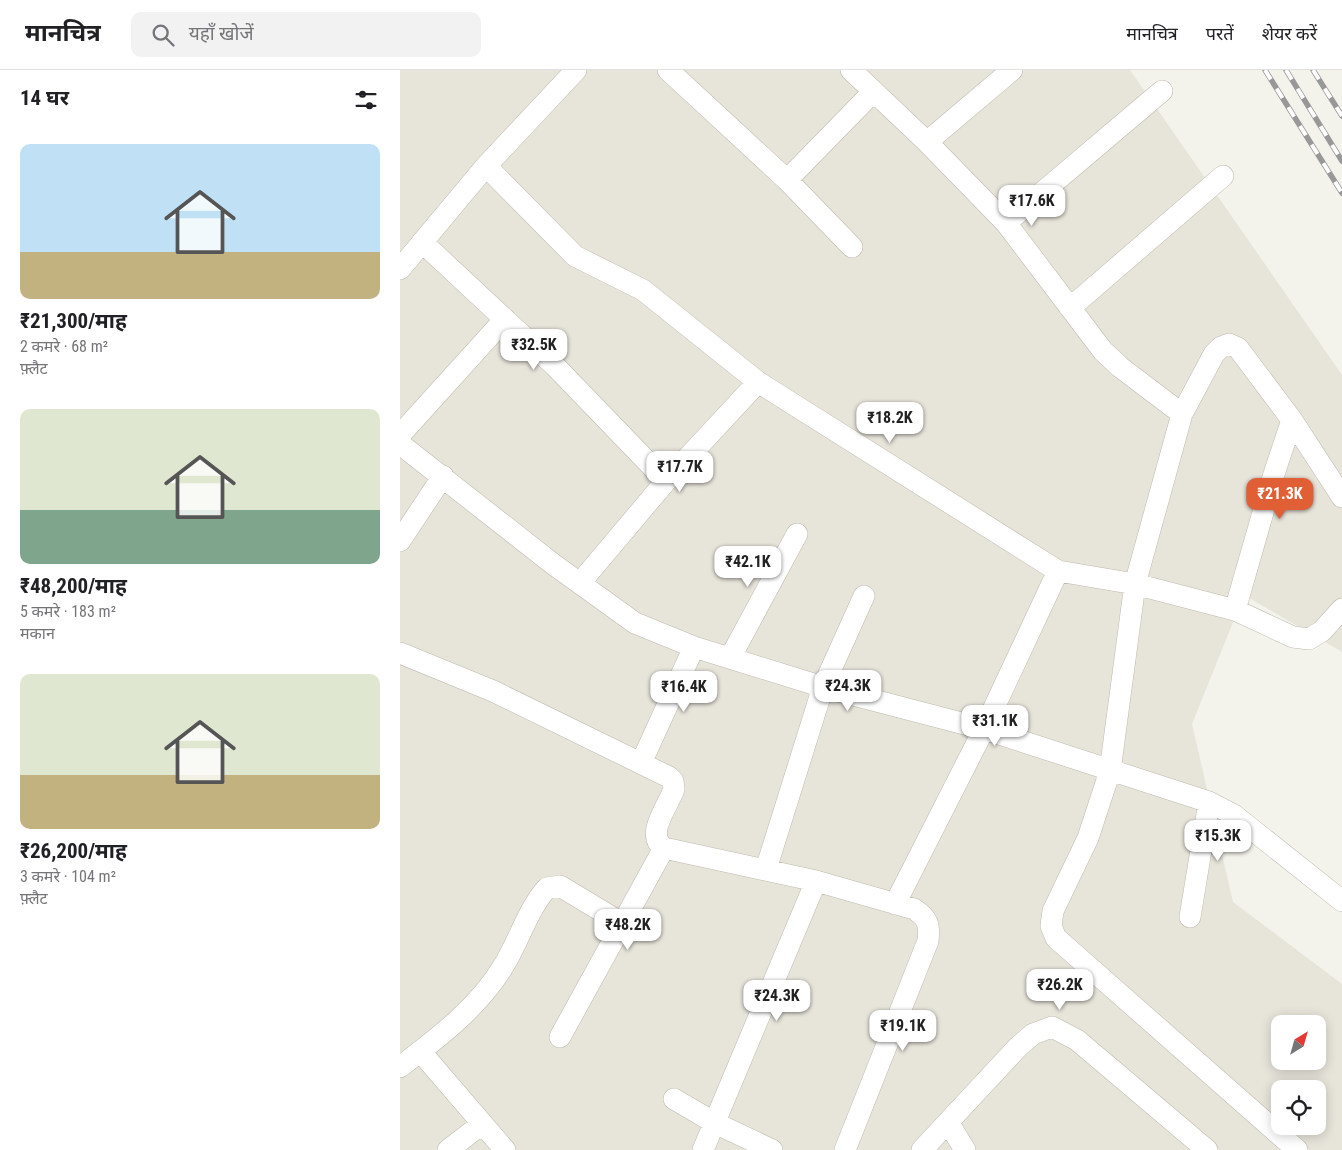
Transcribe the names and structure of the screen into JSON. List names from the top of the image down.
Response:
{
  "north": "top right",
  "page": {
    "header": "मानचित्र",
    "search": "यहाँ खोजें",
    "nav": ["मानचित्र", "परतें", "शेयर करें"],
    "heading": "14 घर",
    "list": [
      {
        "name": "₹21,300/माह",
        "note": "2 कमरे · 68 m² · फ़्लैट"
      },
      {
        "name": "₹48,200/माह",
        "note": "5 कमरे · 183 m² · मकान"
      },
      {
        "name": "₹26,200/माह",
        "note": "3 कमरे · 104 m² · फ़्लैट"
      }
    ],
    "price": [
      "₹17.6K",
      "₹32.5K",
      "₹18.2K",
      "₹17.7K",
      "₹21.3K",
      "₹42.1K",
      "₹24.3K",
      "₹16.4K",
      "₹31.1K",
      "₹15.3K",
      "₹48.2K",
      "₹26.2K",
      "₹24.3K",
      "₹19.1K"
    ]
  }
}
